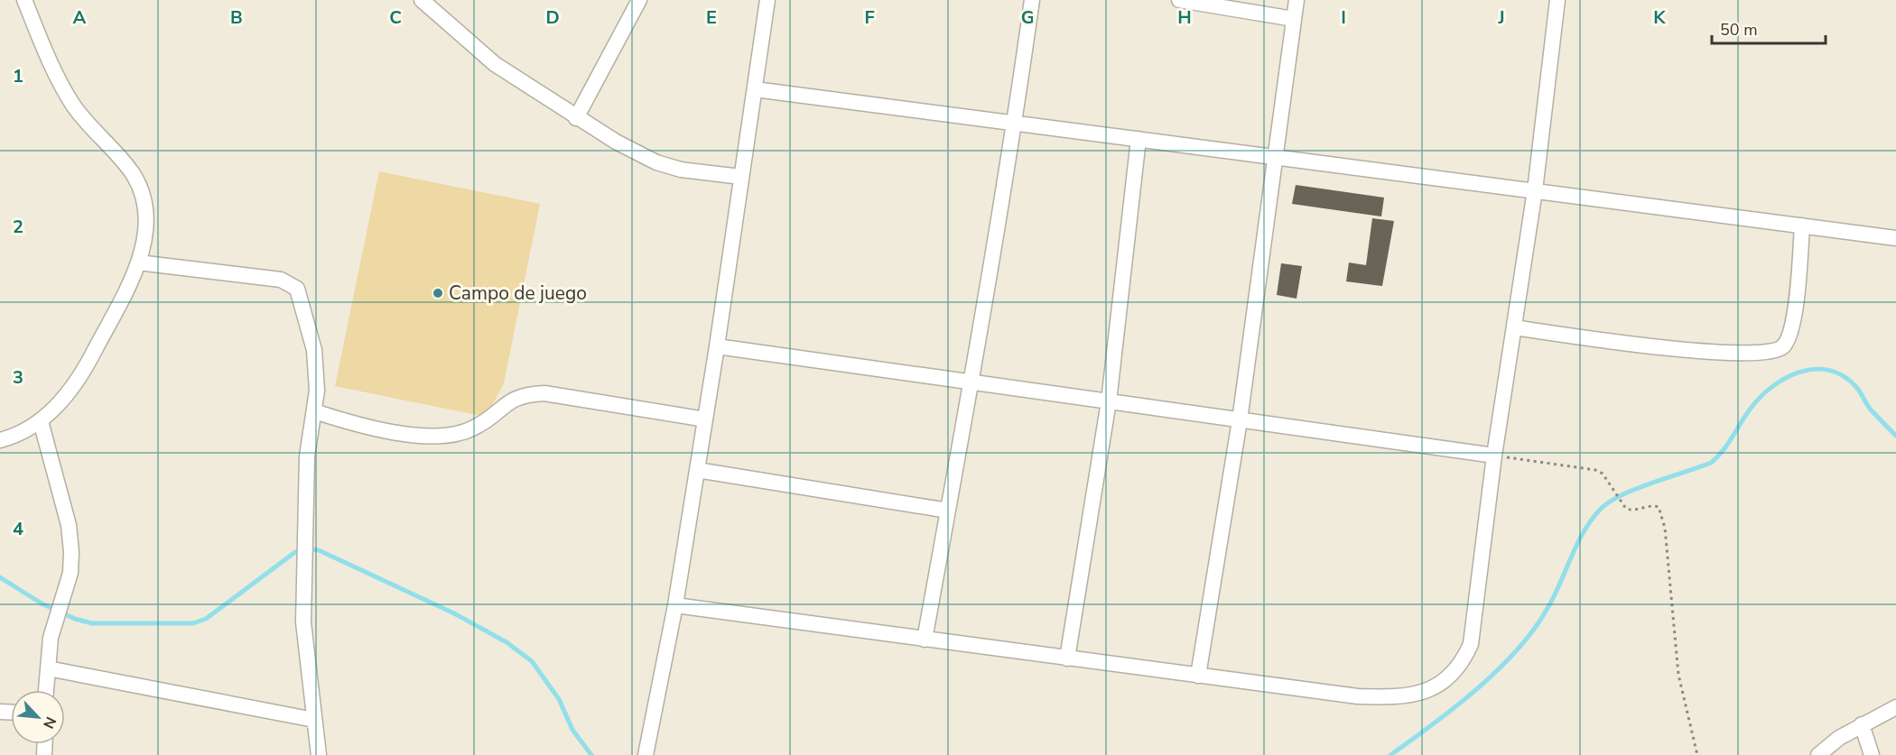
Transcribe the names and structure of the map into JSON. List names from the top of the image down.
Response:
{
  "places": ["Campo de juego"],
  "scale_bar": "50 m",
  "north": "bottom right",
  "grid": {
    "columns": [
      "A",
      "B",
      "C",
      "D",
      "E",
      "F",
      "G",
      "H",
      "I",
      "J",
      "K"
    ],
    "rows": [
      "1",
      "2",
      "3",
      "4"
    ]
  }
}
